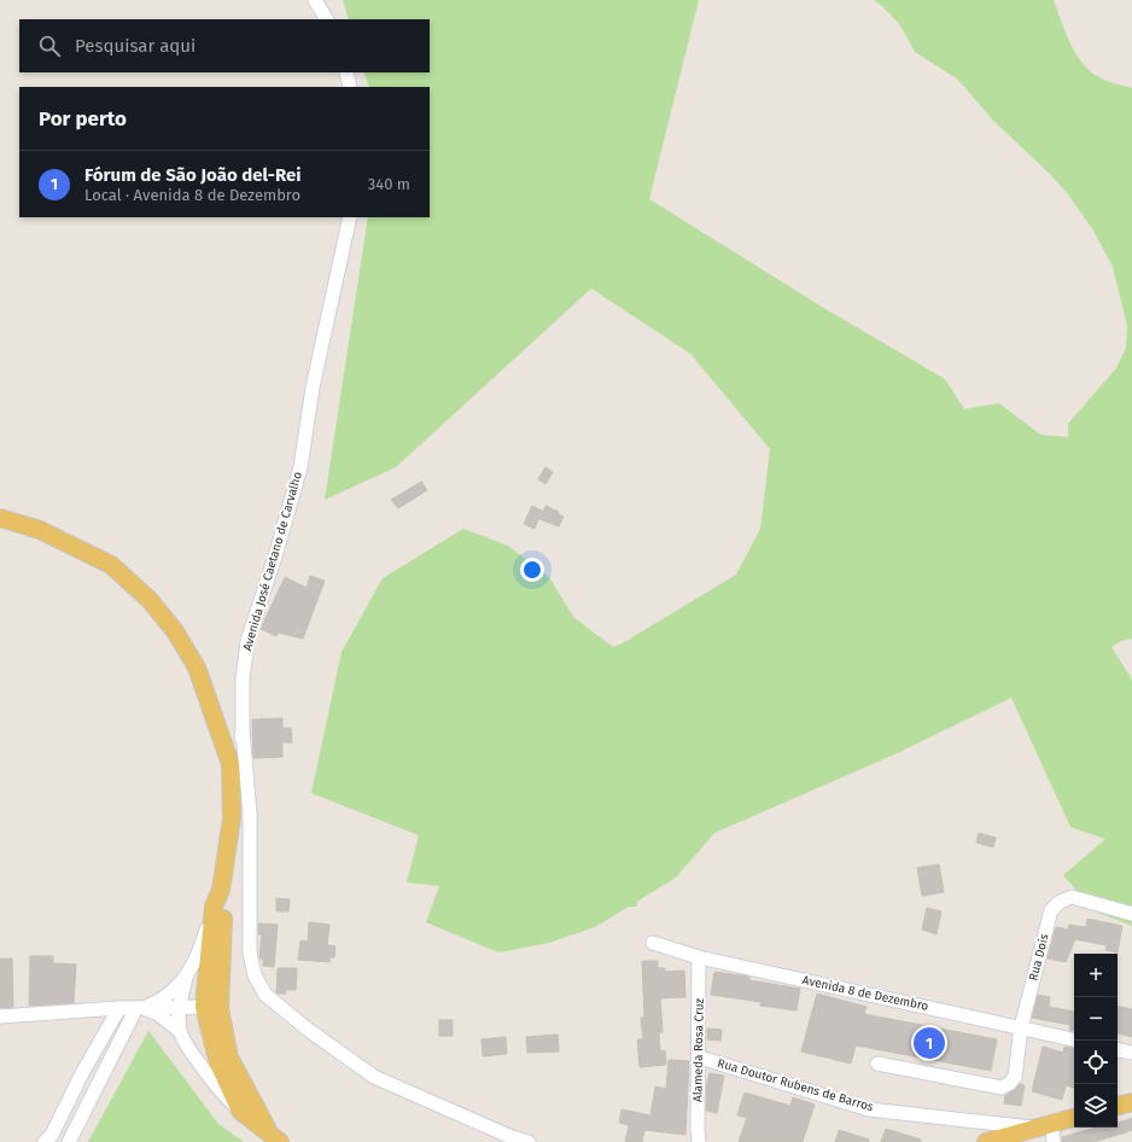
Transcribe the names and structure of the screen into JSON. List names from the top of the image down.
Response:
{
  "streets": {
    "street": [
      "Avenida José Caetano de Carvalho",
      "Rua Dois",
      "Avenida 8 de Dezembro",
      "Alameda Rosa Cruz",
      "Rua Doutor Rubens de Barros"
    ]
  },
  "crossings": [
    ["Rua Dois", "Avenida 8 de Dezembro"],
    ["Avenida 8 de Dezembro", "Alameda Rosa Cruz"],
    ["Alameda Rosa Cruz", "Rua Doutor Rubens de Barros"]
  ],
  "page": {
    "search": "Pesquisar aqui",
    "heading": "Por perto",
    "list": [
      {
        "mark": "1",
        "name": "Fórum de São João del-Rei",
        "note": "Local · Avenida 8 de Dezembro",
        "value": "340 m"
      }
    ],
    "map_buttons": ["+", "−"],
    "pins": "1"
  }
}
